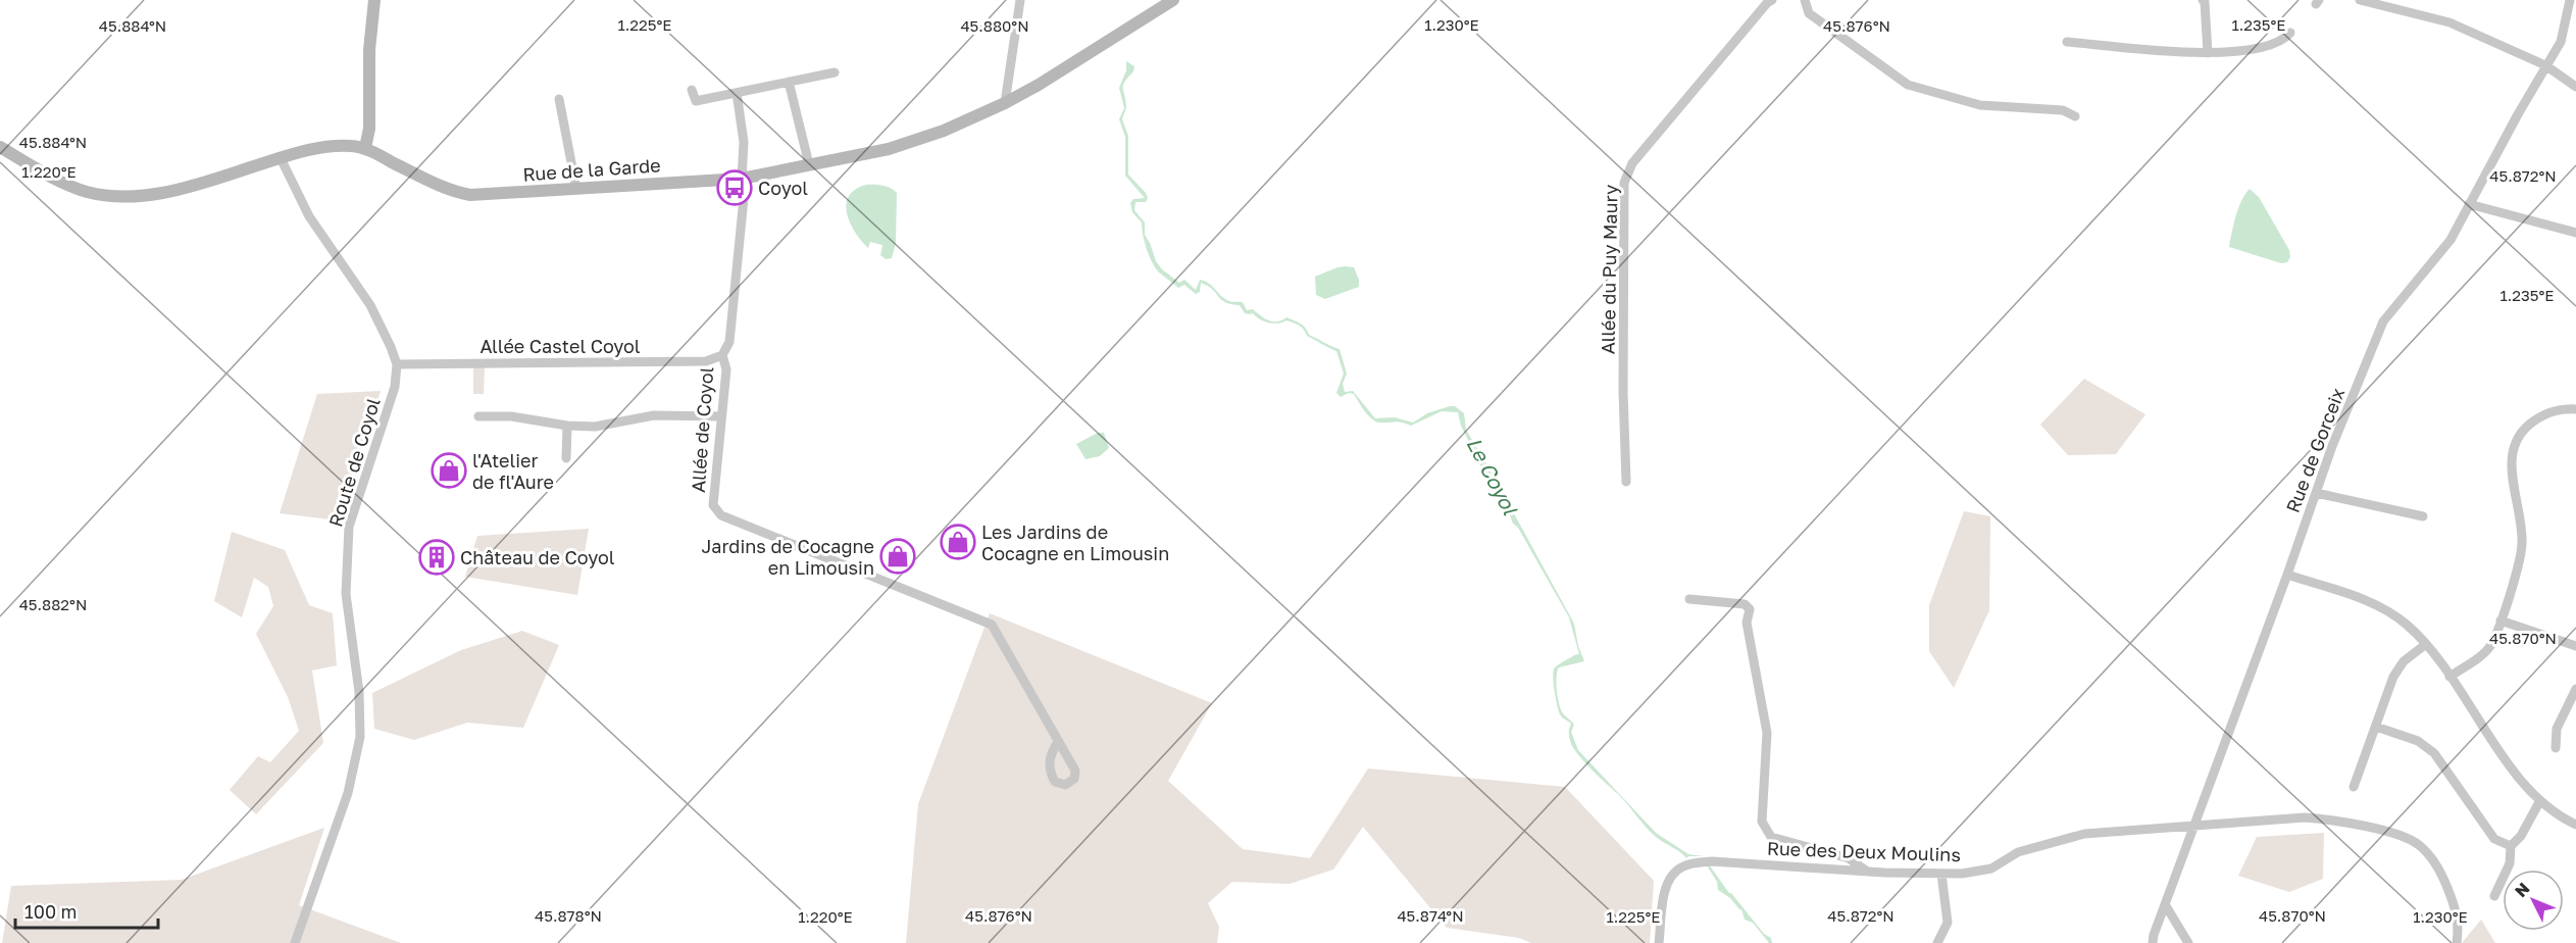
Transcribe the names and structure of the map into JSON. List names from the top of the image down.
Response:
{
  "streets": {
    "main road": ["Rue de la Garde"],
    "street": [
      "Allée du Puy Maury",
      "Allée Castel Coyol",
      "Allée de Coyol",
      "Rue de Gorceix",
      "Route de Coyol",
      "Rue des Deux Moulins"
    ]
  },
  "crossings": [
    ["Rue de la Garde", "Allée de Coyol"],
    ["Allée Castel Coyol", "Allée de Coyol"],
    ["Allée Castel Coyol", "Route de Coyol"],
    ["Rue de Gorceix", "Rue des Deux Moulins"]
  ],
  "water": ["Le Coyol"],
  "places": {
    "bus stop": ["Coyol"],
    "shop": ["l'Atelier de fl'Aure", "Les Jardins de Cocagne en Limousin", "Jardins de Cocagne en Limousin"],
    "building": ["Château de Coyol"]
  },
  "scale_bar": "100 m",
  "north": "top left",
  "coordinates": [
    "1.225°E",
    "1.230°E",
    "1.235°E",
    "45.884°N",
    "45.880°N",
    "45.876°N",
    "1.220°E",
    "45.872°N",
    "45.882°N",
    "45.870°N",
    "45.878°N",
    "45.874°N"
  ]
}
